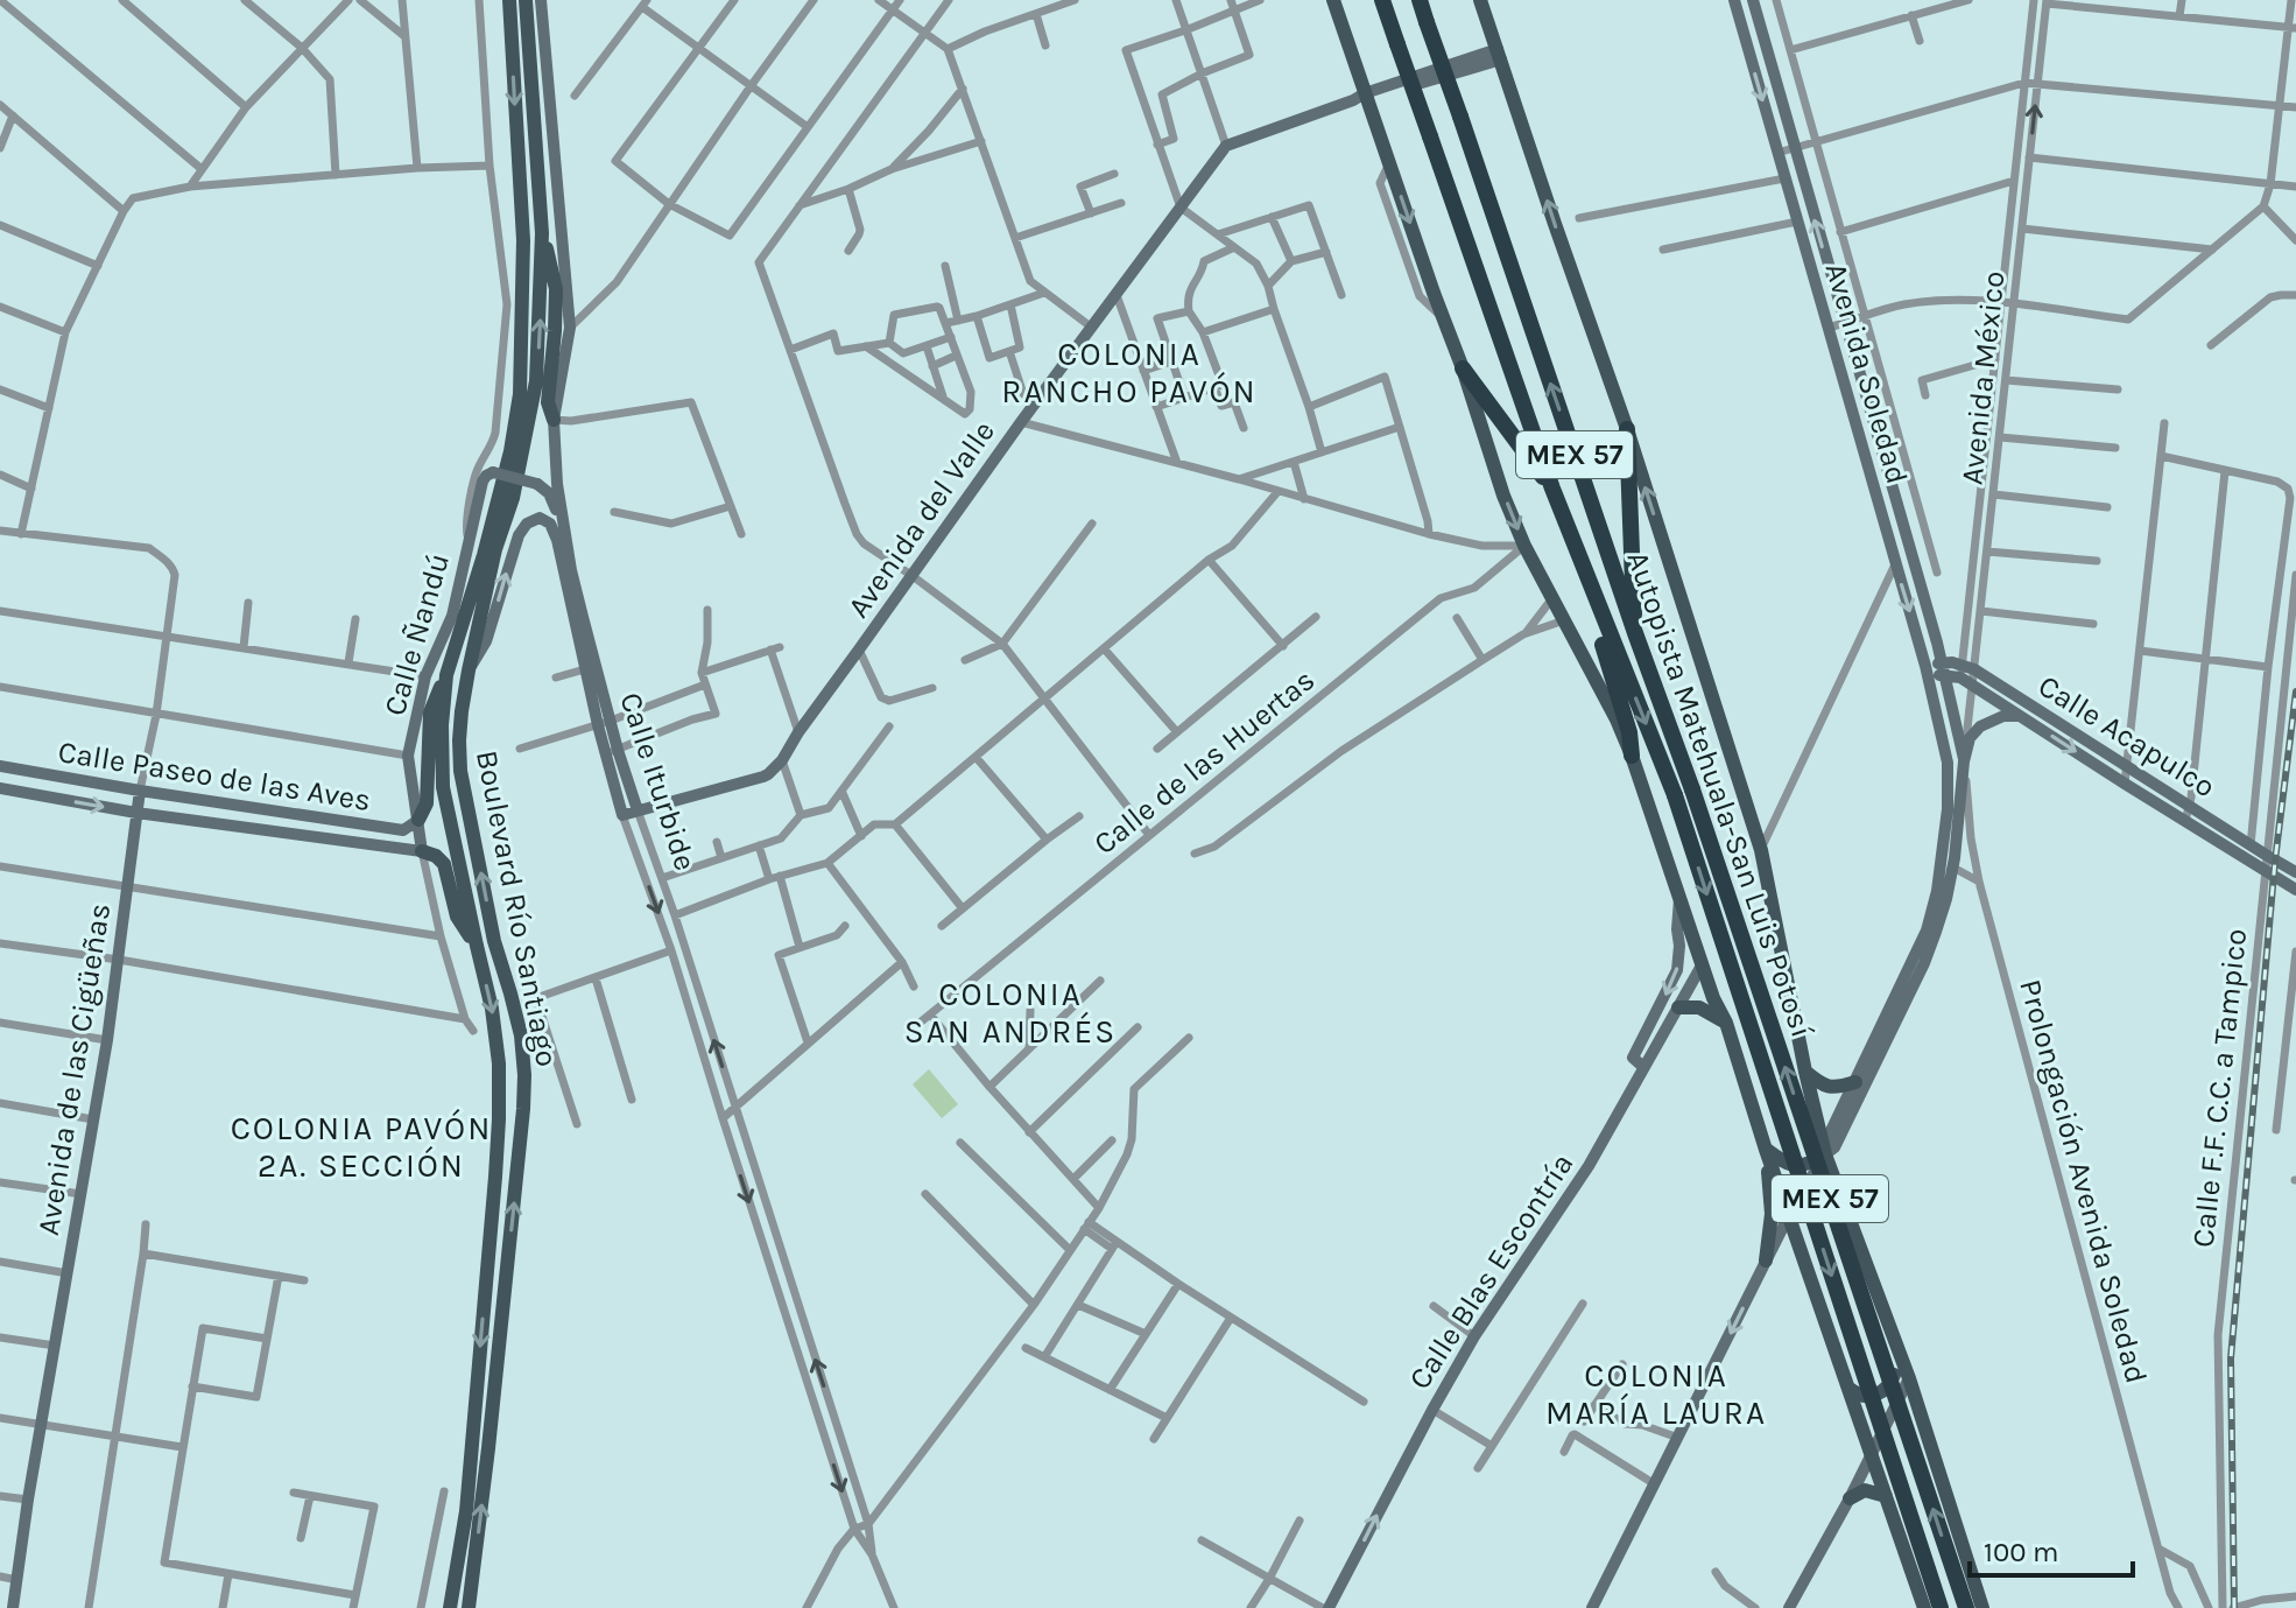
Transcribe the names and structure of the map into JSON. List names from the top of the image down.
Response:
{
  "streets": {
    "highway": ["MEX 57", "Autopista Matehuala-San Luis Potosí"],
    "main road": ["Boulevard Río Santiago"],
    "street": [
      "Avenida Soledad",
      "Avenida México",
      "Avenida del Valle",
      "Calle Ñandú",
      "Calle Acapulco",
      "Calle de las Huertas",
      "Calle Paseo de las Aves",
      "Calle Iturbide",
      "Avenida de las Cigüeñas",
      "Calle F.F. C.C. a Tampico",
      "Prolongación Avenida Soledad",
      "Calle Blas Escontría"
    ]
  },
  "crossings": [
    ["Avenida Soledad", "Avenida México"],
    ["Avenida Soledad", "Calle Acapulco"],
    ["Avenida Soledad", "Prolongación Avenida Soledad"],
    ["Avenida México", "Calle Acapulco"],
    ["Avenida México", "Prolongación Avenida Soledad"],
    ["Calle Ñandú", "Calle Paseo de las Aves"],
    ["Calle Ñandú", "Calle Iturbide"],
    ["Calle Acapulco", "Calle F.F. C.C. a Tampico"],
    ["Calle Paseo de las Aves", "Avenida de las Cigüeñas"]
  ],
  "districts": [
    "COLONIA RANCHO PAVÓN",
    "COLONIA SAN ANDRÉS",
    "COLONIA PAVÓN 2A. SECCIÓN",
    "COLONIA MARÍA LAURA"
  ],
  "scale_bar": "100 m"
}
